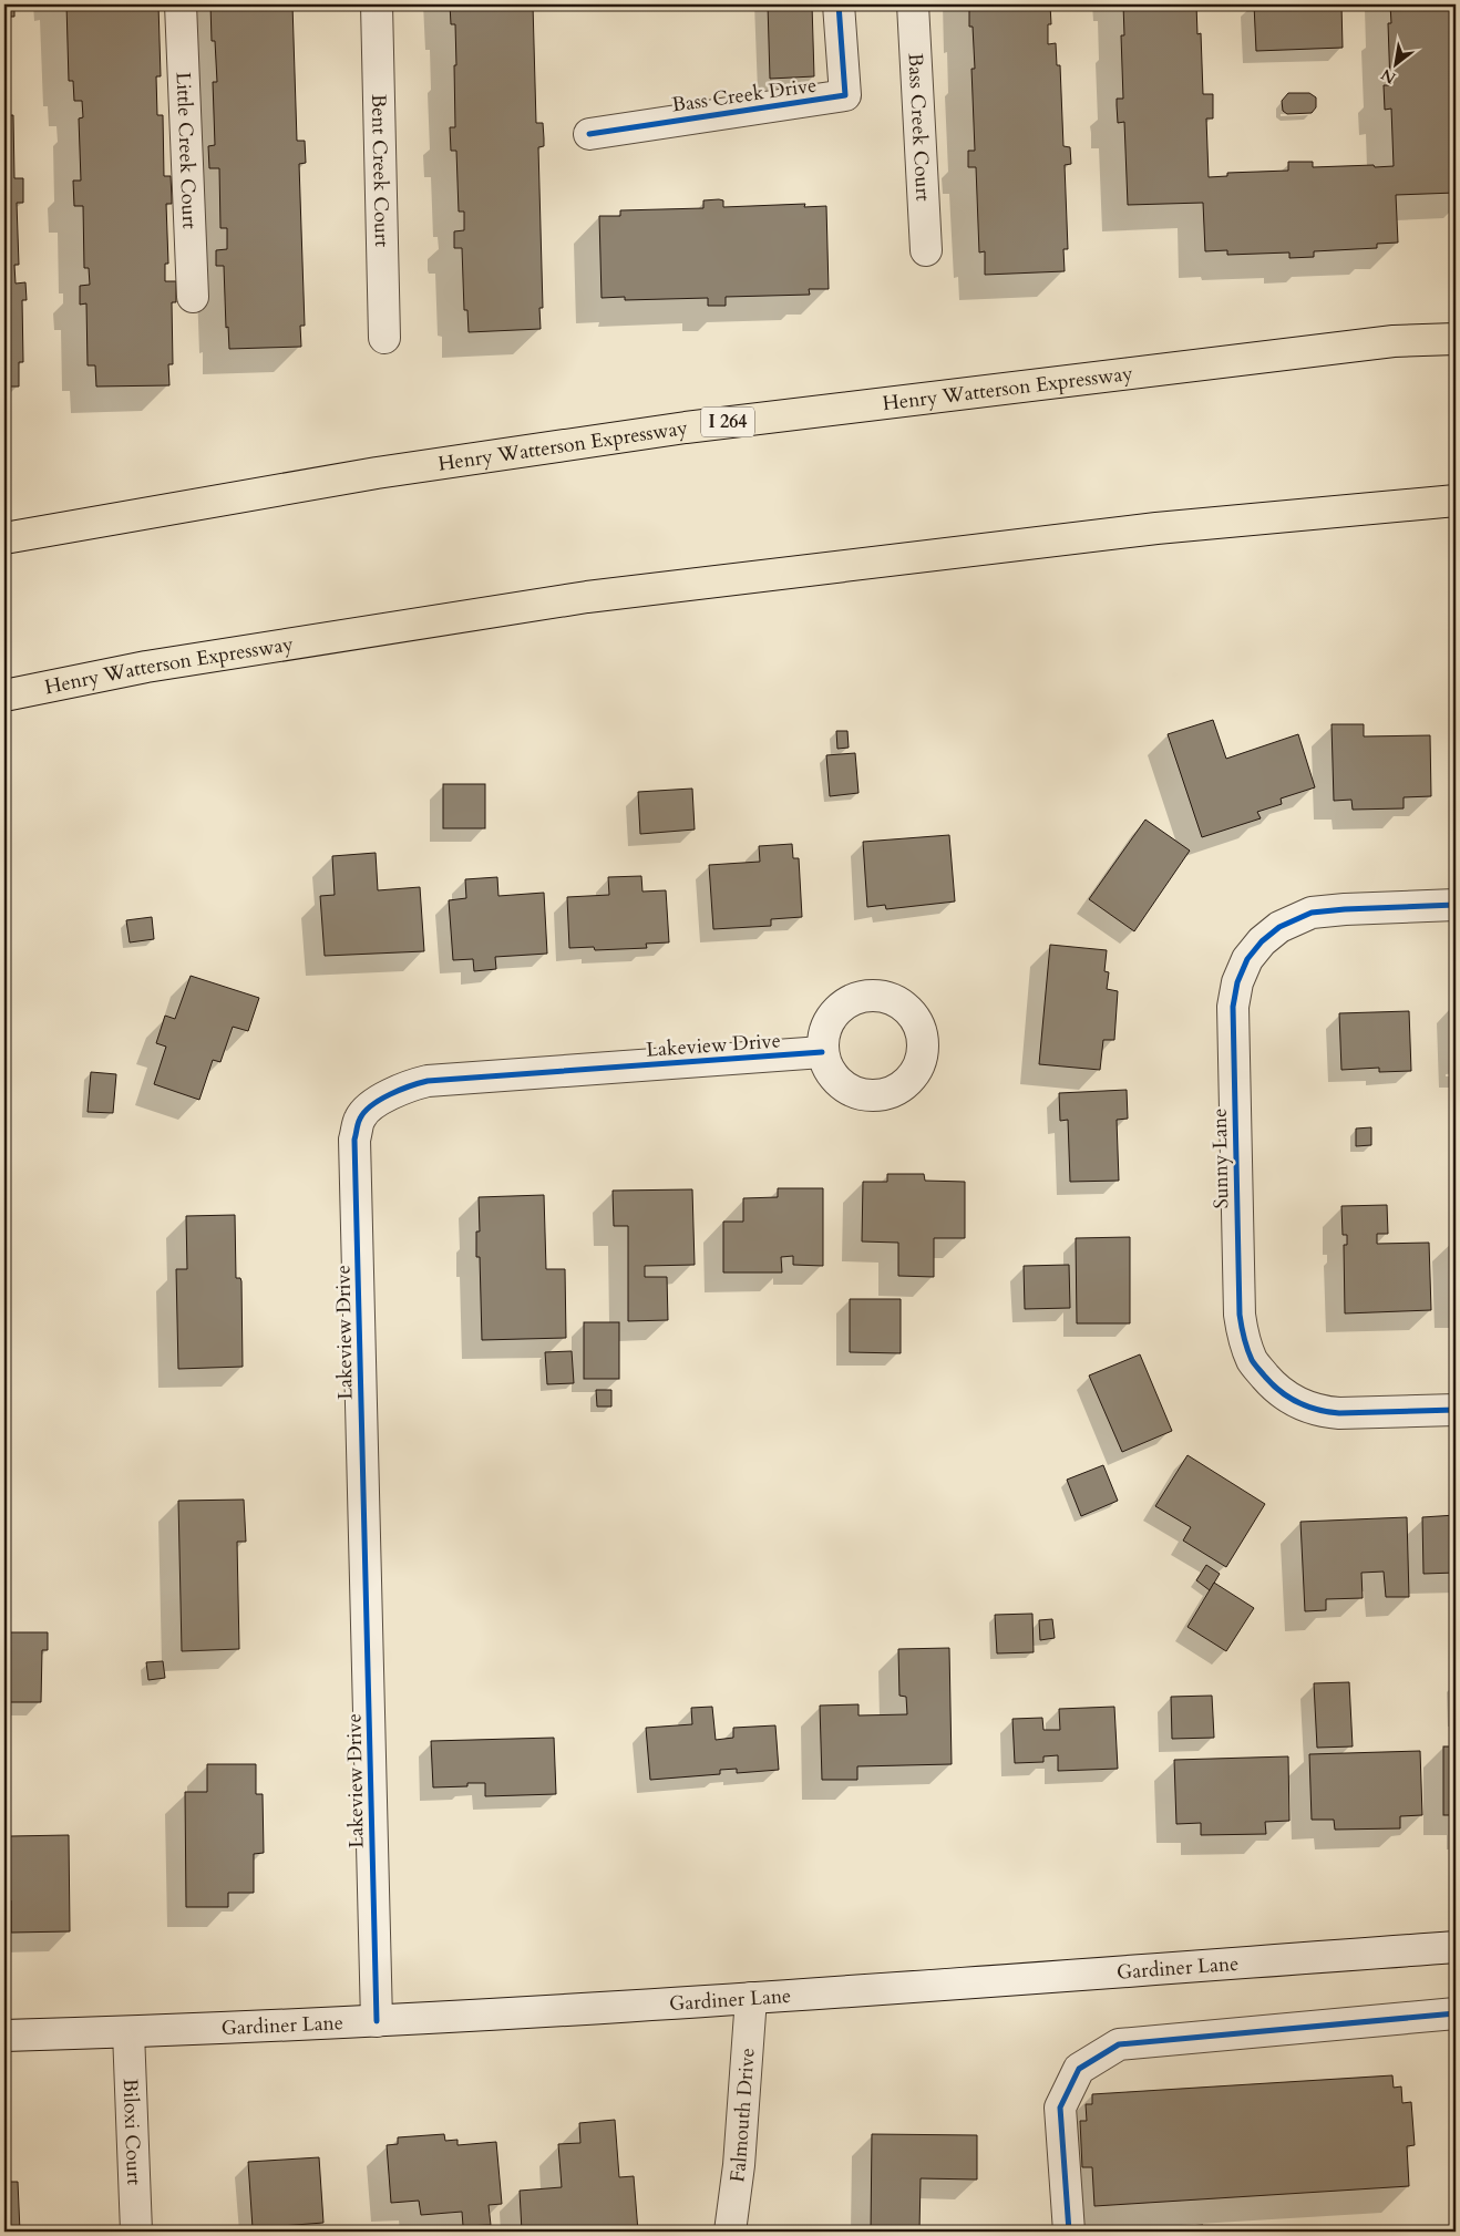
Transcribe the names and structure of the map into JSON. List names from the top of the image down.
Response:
{
  "streets": {
    "highway": ["Henry Watterson Expressway", "I 264"],
    "street": [
      "Bass Creek Drive",
      "Bass Creek Court",
      "Little Creek Court",
      "Bent Creek Court",
      "Lakeview Drive",
      "Sunny Lane",
      "Gardiner Lane",
      "Falmouth Drive",
      "Biloxi Court"
    ]
  },
  "crossings": [
    ["Lakeview Drive", "Gardiner Lane"],
    ["Gardiner Lane", "Falmouth Drive"],
    ["Gardiner Lane", "Biloxi Court"]
  ],
  "north": "bottom left"
}
